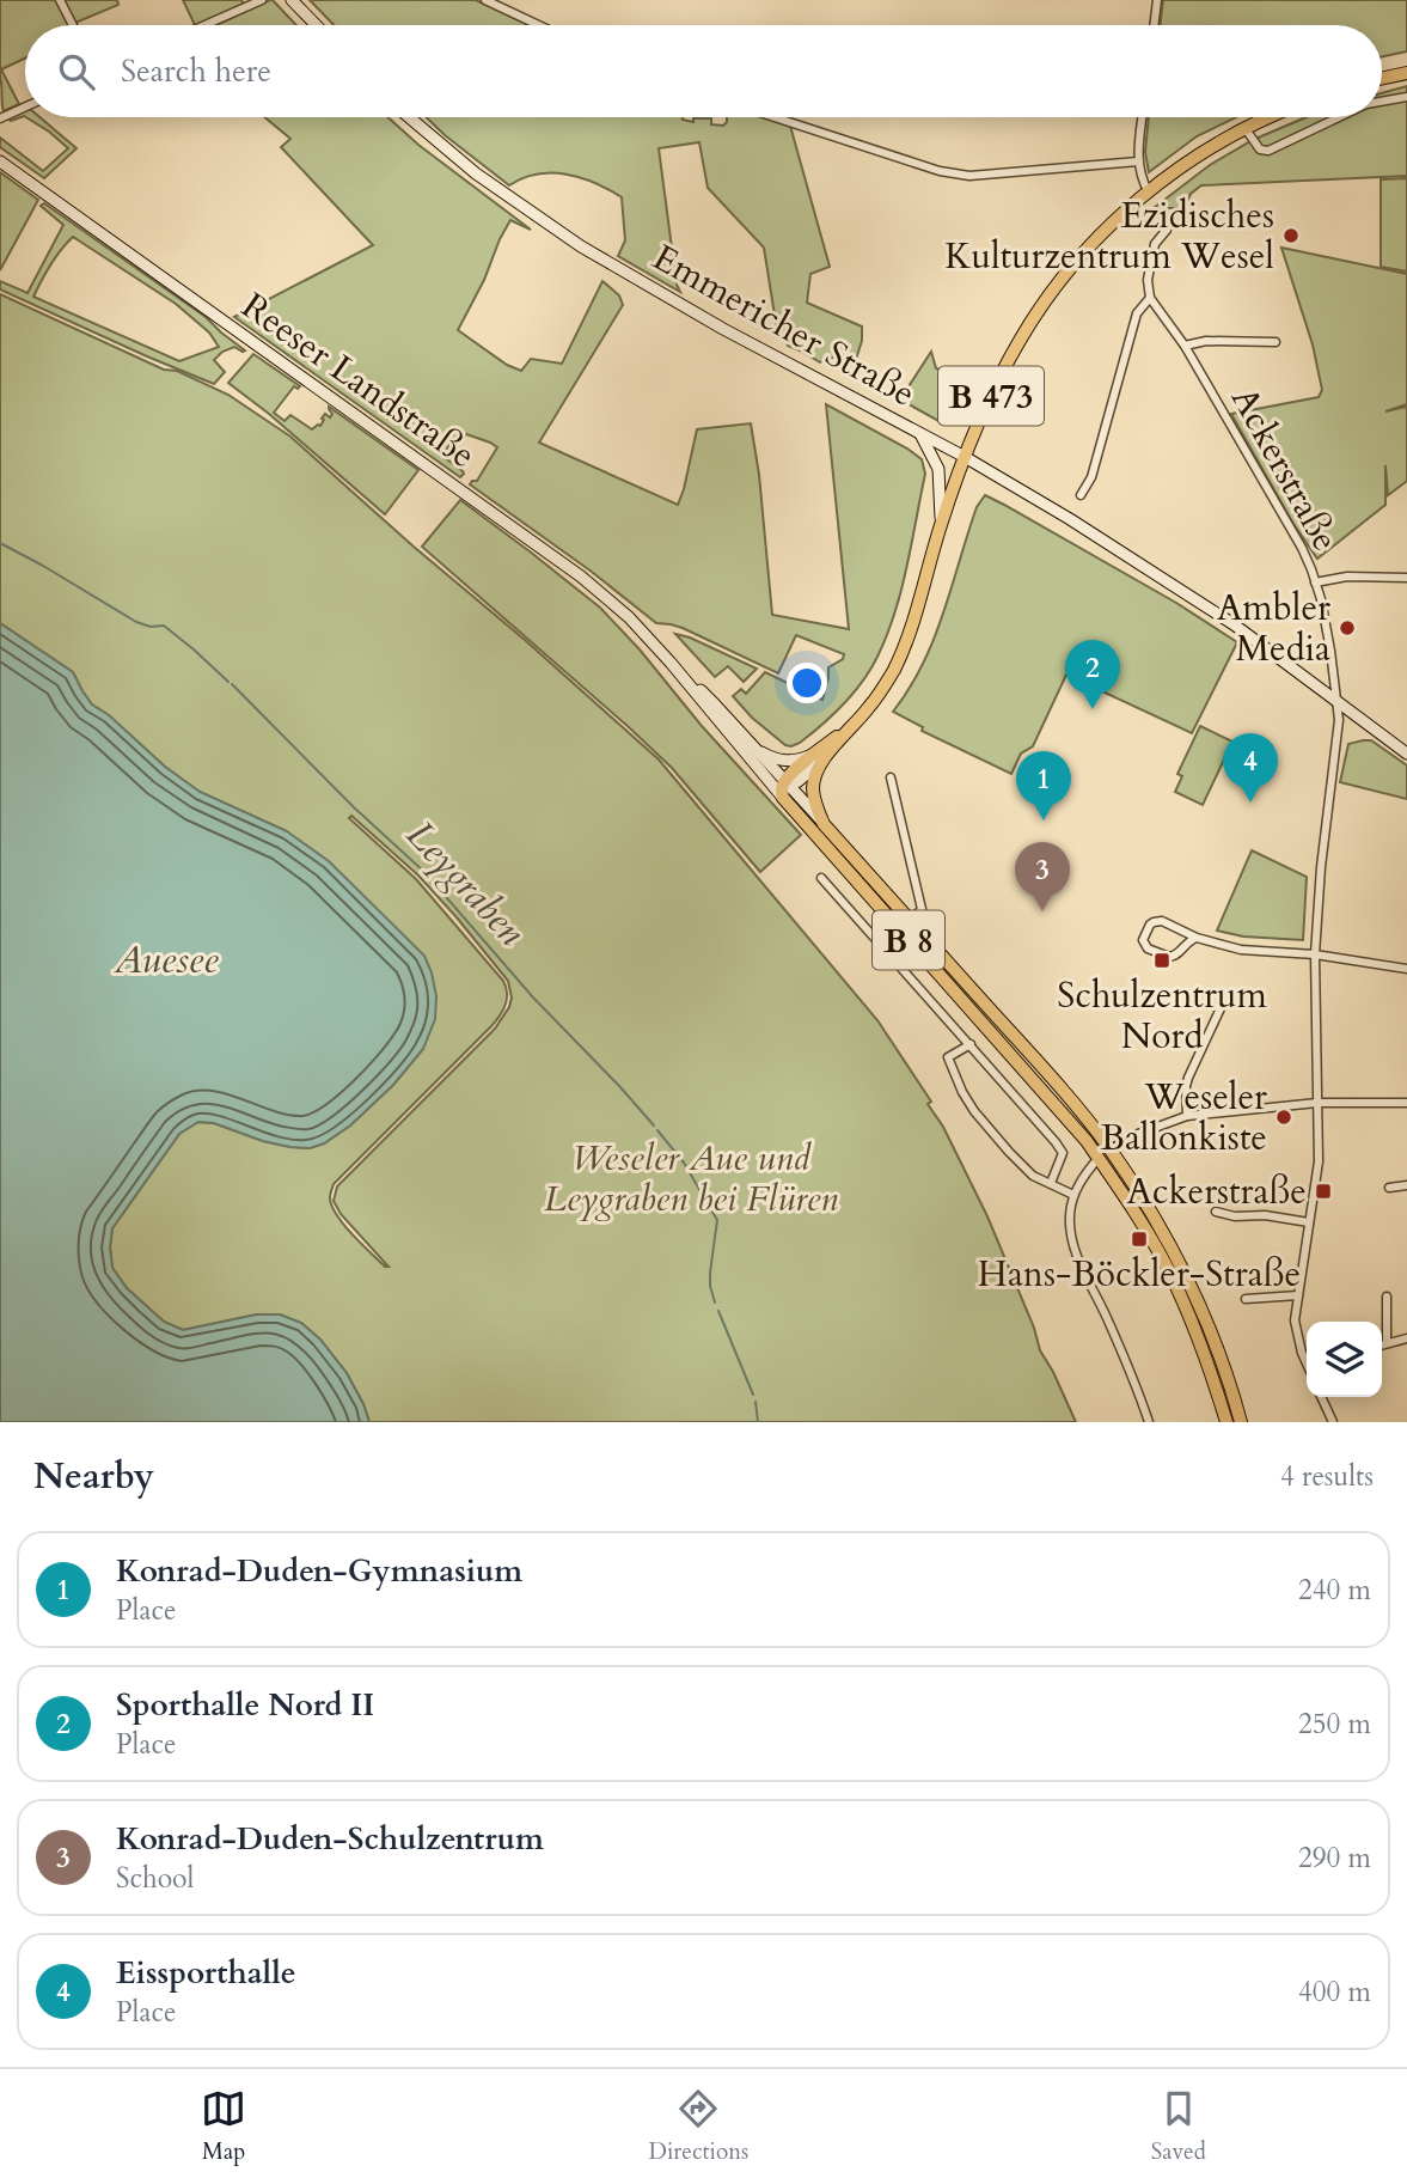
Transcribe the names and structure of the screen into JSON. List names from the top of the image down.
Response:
{
  "streets": {
    "main road": [
      "Emmericher Straße",
      "Reeser Landstraße",
      "B 473",
      "B 8"
    ],
    "street": ["Ackerstraße"]
  },
  "crossings": [
    ["Emmericher Straße", "B 473"],
    ["Emmericher Straße", "Ackerstraße"],
    ["Reeser Landstraße", "B 8"]
  ],
  "water": ["Leygraben", "Auesee"],
  "parks": ["Weseler Aue und Leygraben bei Flüren"],
  "places": {
    "other": ["Ezidisches Kulturzentrum Wesel", "Ambler Media", "Weseler Ballonkiste"],
    "transit": ["Schulzentrum Nord", "Ackerstraße", "Hans-Böckler-Straße"]
  },
  "page": {
    "search": "Search here",
    "pins": [
      "2",
      "4",
      "1",
      "3"
    ],
    "heading": ["Nearby", "4 results"],
    "list": [
      {
        "mark": "1",
        "name": "Konrad-Duden-Gymnasium",
        "note": "Place",
        "value": "240 m"
      },
      {
        "mark": "2",
        "name": "Sporthalle Nord II",
        "note": "Place",
        "value": "250 m"
      },
      {
        "mark": "3",
        "name": "Konrad-Duden-Schulzentrum",
        "note": "School",
        "value": "290 m"
      },
      {
        "mark": "4",
        "name": "Eissporthalle",
        "note": "Place",
        "value": "400 m"
      }
    ],
    "nav": ["Map", "Directions", "Saved"]
  }
}
